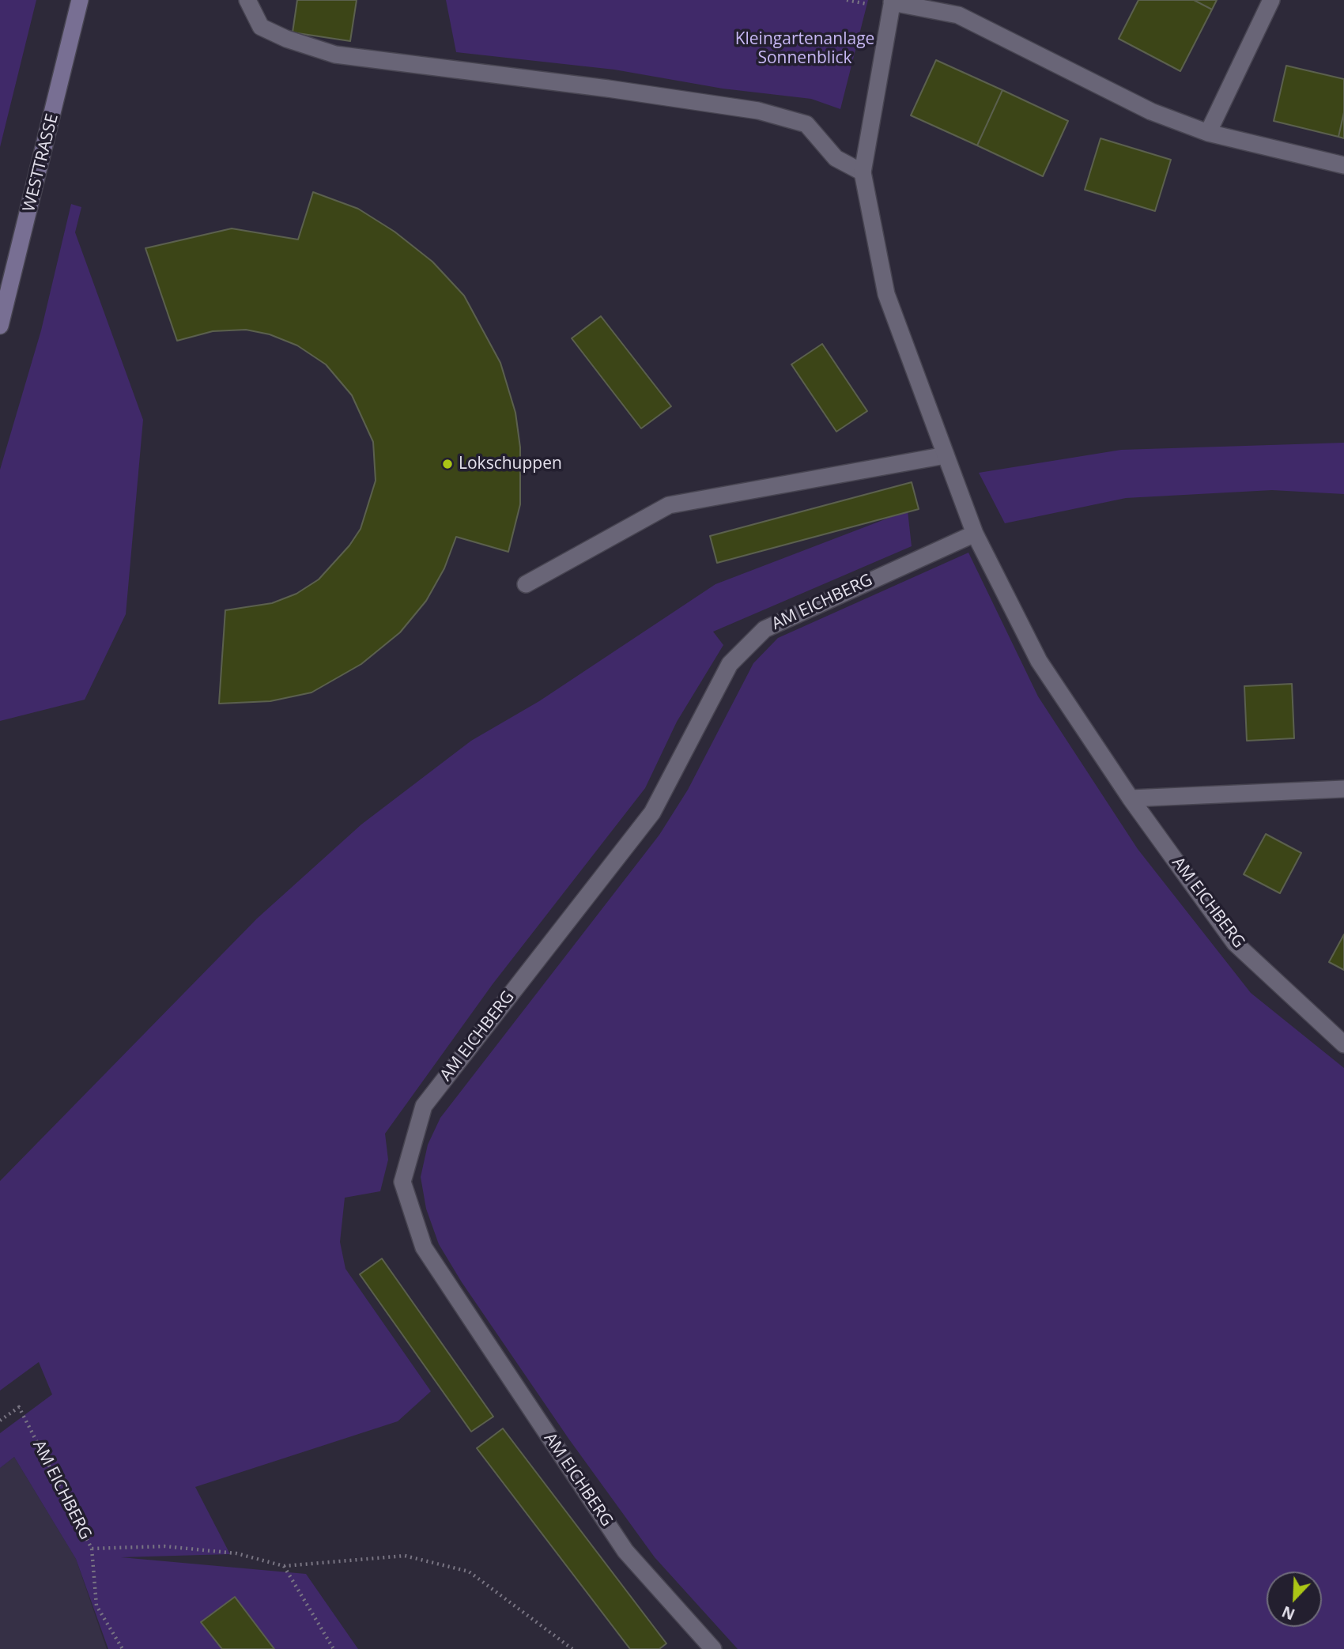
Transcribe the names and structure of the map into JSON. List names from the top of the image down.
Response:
{
  "streets": {
    "main road": ["WESTTRASSE"],
    "street": ["AM EICHBERG"]
  },
  "parks": ["Kleingartenanlage Sonnenblick"],
  "places": ["Lokschuppen"],
  "north": "bottom left"
}
